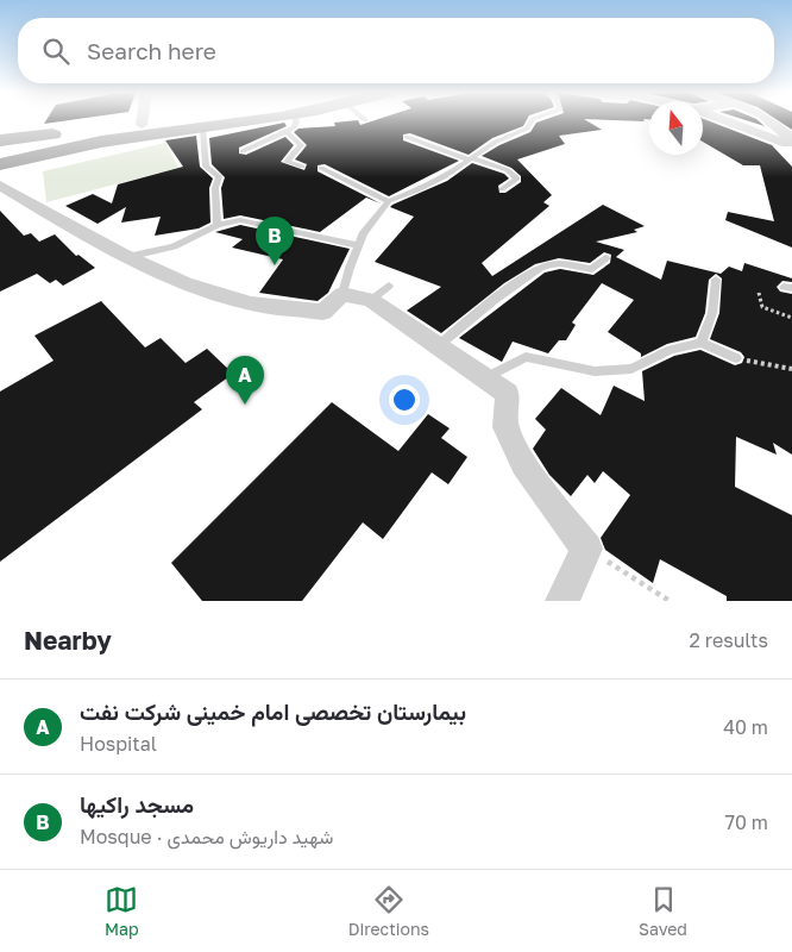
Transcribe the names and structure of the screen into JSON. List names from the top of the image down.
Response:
{
  "north": "top",
  "page": {
    "search": "Search here",
    "pins": ["B", "A"],
    "heading": ["Nearby", "2 results"],
    "list": [
      {
        "mark": "A",
        "name": "بیمارستان تخصصی امام خمینی شرکت نفت",
        "note": "Hospital",
        "value": "40 m"
      },
      {
        "mark": "B",
        "name": "مسجد راکیها",
        "note": "Mosque · شهید داریوش محمدی",
        "value": "70 m"
      }
    ],
    "nav": ["Map", "Directions", "Saved"]
  }
}
